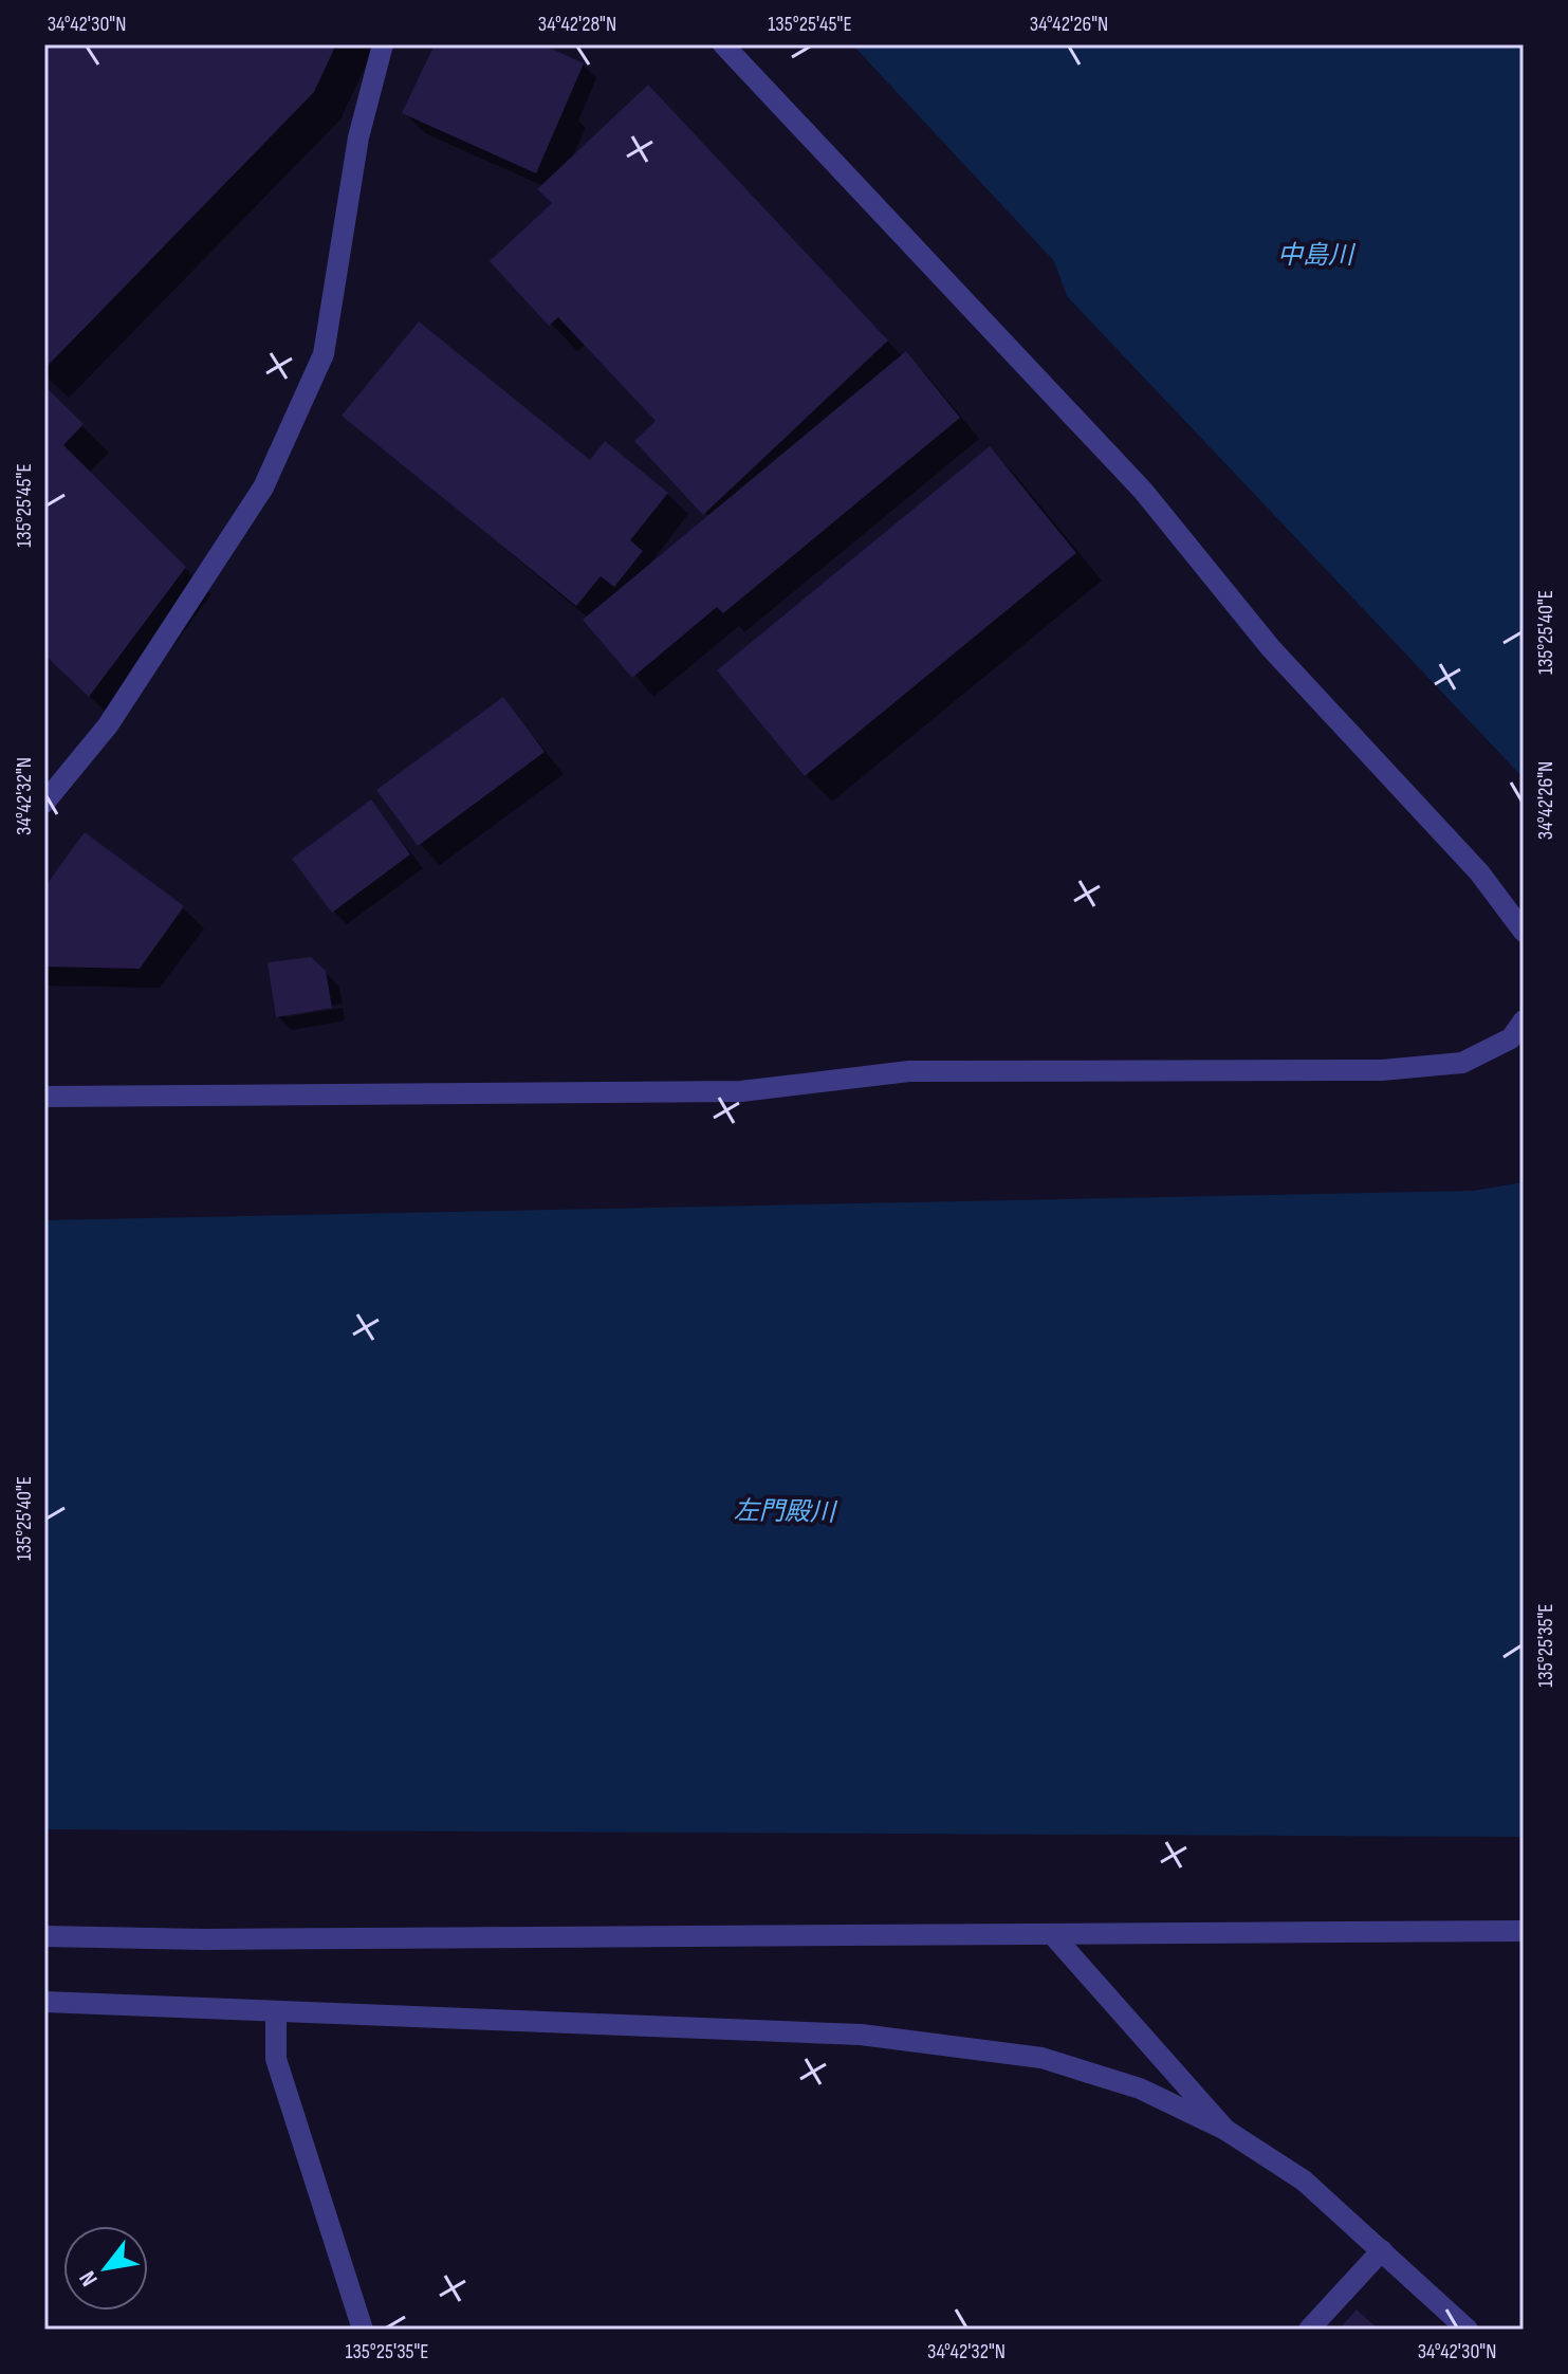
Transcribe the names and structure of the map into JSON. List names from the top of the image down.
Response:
{
  "water": ["中島川", "左門殿川"],
  "north": "bottom left",
  "coordinates": [
    "34°42'30\"N",
    "34°42'28\"N",
    "135°25'45\"E",
    "34°42'26\"N",
    "135°25'40\"E",
    "34°42'32\"N",
    "135°25'35\"E"
  ]
}
